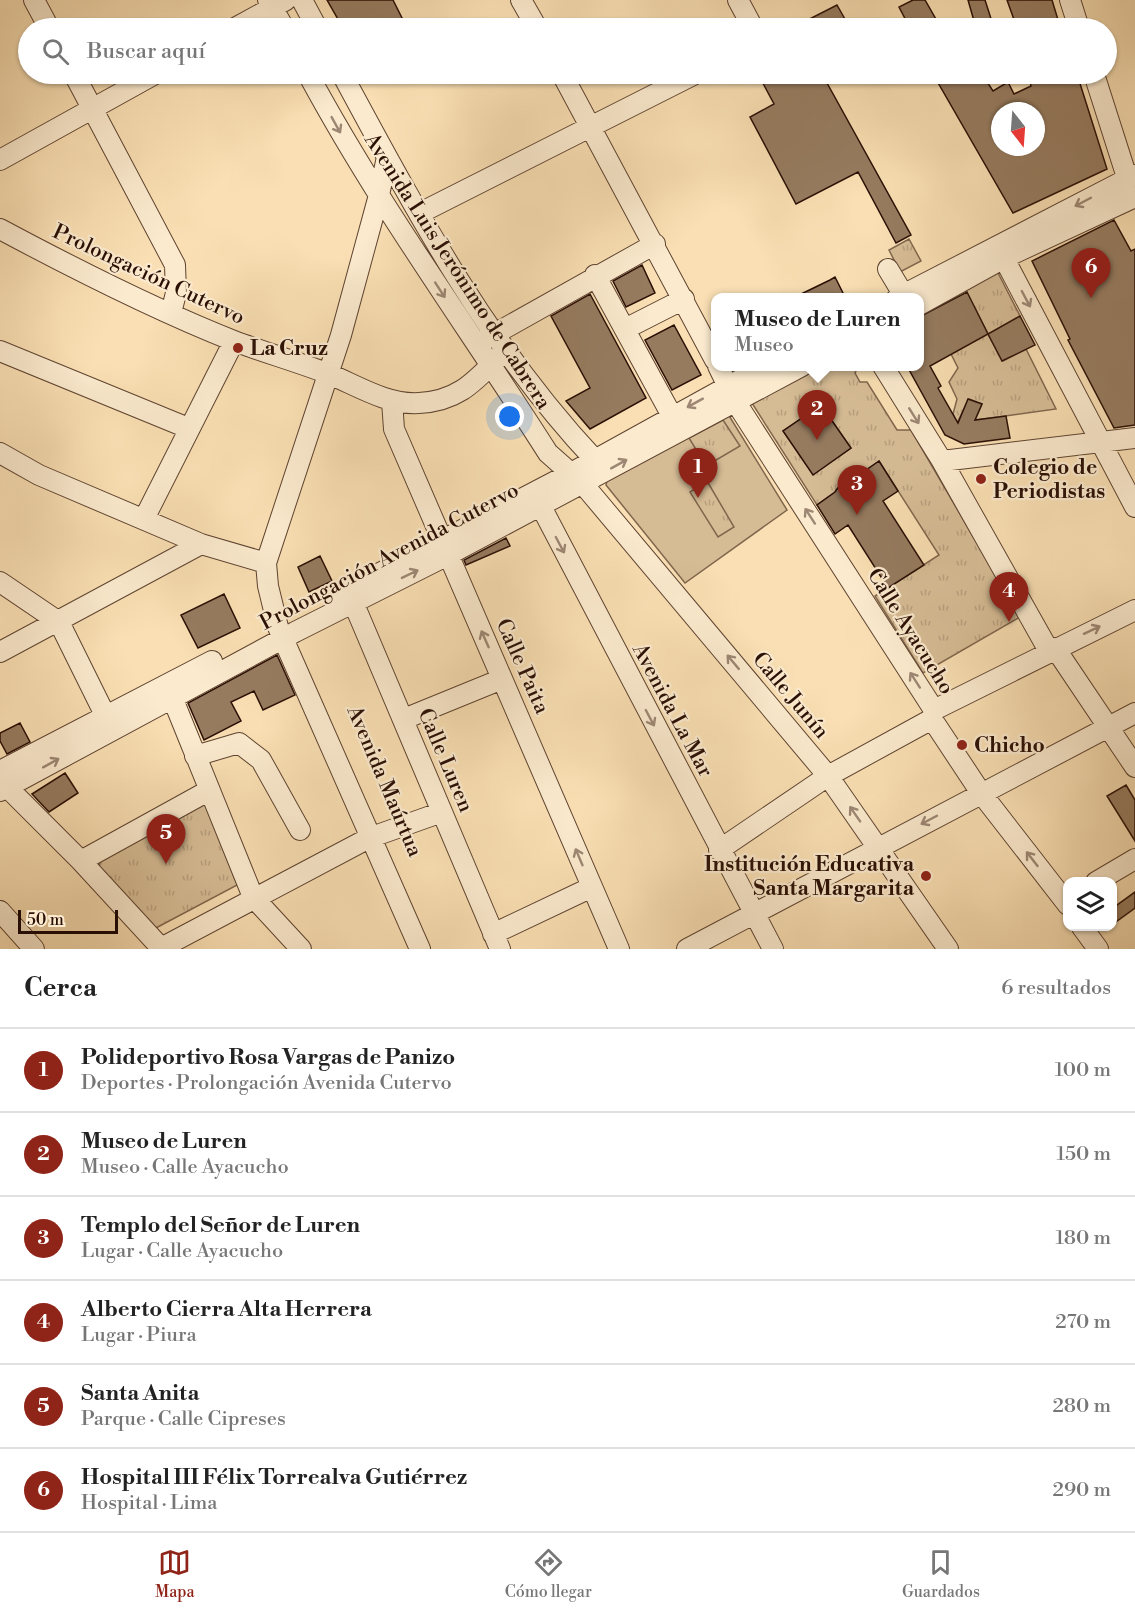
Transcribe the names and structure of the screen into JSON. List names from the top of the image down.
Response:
{
  "streets": {
    "street": [
      "Avenida Luis Jerónimo de Cabrera",
      "Prolongación Cutervo",
      "Prolongación Avenida Cutervo",
      "Calle Ayacucho",
      "Calle Paita",
      "Calle Junín",
      "Avenida La Mar",
      "Calle Luren",
      "Avenida Maúrtua"
    ]
  },
  "crossings": [
    ["Avenida Luis Jerónimo de Cabrera", "Prolongación Cutervo"],
    ["Avenida Luis Jerónimo de Cabrera", "Prolongación Avenida Cutervo"],
    ["Avenida Luis Jerónimo de Cabrera", "Calle Junín"],
    ["Prolongación Cutervo", "Calle Paita"],
    ["Prolongación Avenida Cutervo", "Calle Ayacucho"],
    ["Prolongación Avenida Cutervo", "Calle Paita"],
    ["Prolongación Avenida Cutervo", "Calle Junín"],
    ["Prolongación Avenida Cutervo", "Avenida La Mar"],
    ["Prolongación Avenida Cutervo", "Calle Luren"],
    ["Prolongación Avenida Cutervo", "Avenida Maúrtua"]
  ],
  "one_way": ["Calle Paita", "Calle Junín", "Avenida La Mar"],
  "places": [
    "La Cruz",
    "Colegio de Periodistas",
    "Chicho",
    "Institución Educativa Santa Margarita"
  ],
  "scale_bar": "50 m",
  "north": "bottom",
  "page": {
    "search": "Buscar aquí",
    "pins": [
      "6",
      "2",
      "1",
      "3",
      "4",
      "5"
    ],
    "popup": ["Museo de Luren", "Museo"],
    "scale": "50 m",
    "heading": ["Cerca", "6 resultados"],
    "list": [
      {
        "mark": "1",
        "name": "Polideportivo Rosa Vargas de Panizo",
        "note": "Deportes · Prolongación Avenida Cutervo",
        "value": "100 m"
      },
      {
        "mark": "2",
        "name": "Museo de Luren",
        "note": "Museo · Calle Ayacucho",
        "value": "150 m"
      },
      {
        "mark": "3",
        "name": "Templo del Señor de Luren",
        "note": "Lugar · Calle Ayacucho",
        "value": "180 m"
      },
      {
        "mark": "4",
        "name": "Alberto Cierra Alta Herrera",
        "note": "Lugar · Piura",
        "value": "270 m"
      },
      {
        "mark": "5",
        "name": "Santa Anita",
        "note": "Parque · Calle Cipreses",
        "value": "280 m"
      },
      {
        "mark": "6",
        "name": "Hospital III Félix Torrealva Gutiérrez",
        "note": "Hospital · Lima",
        "value": "290 m"
      }
    ],
    "nav": ["Mapa", "Cómo llegar", "Guardados"]
  }
}
